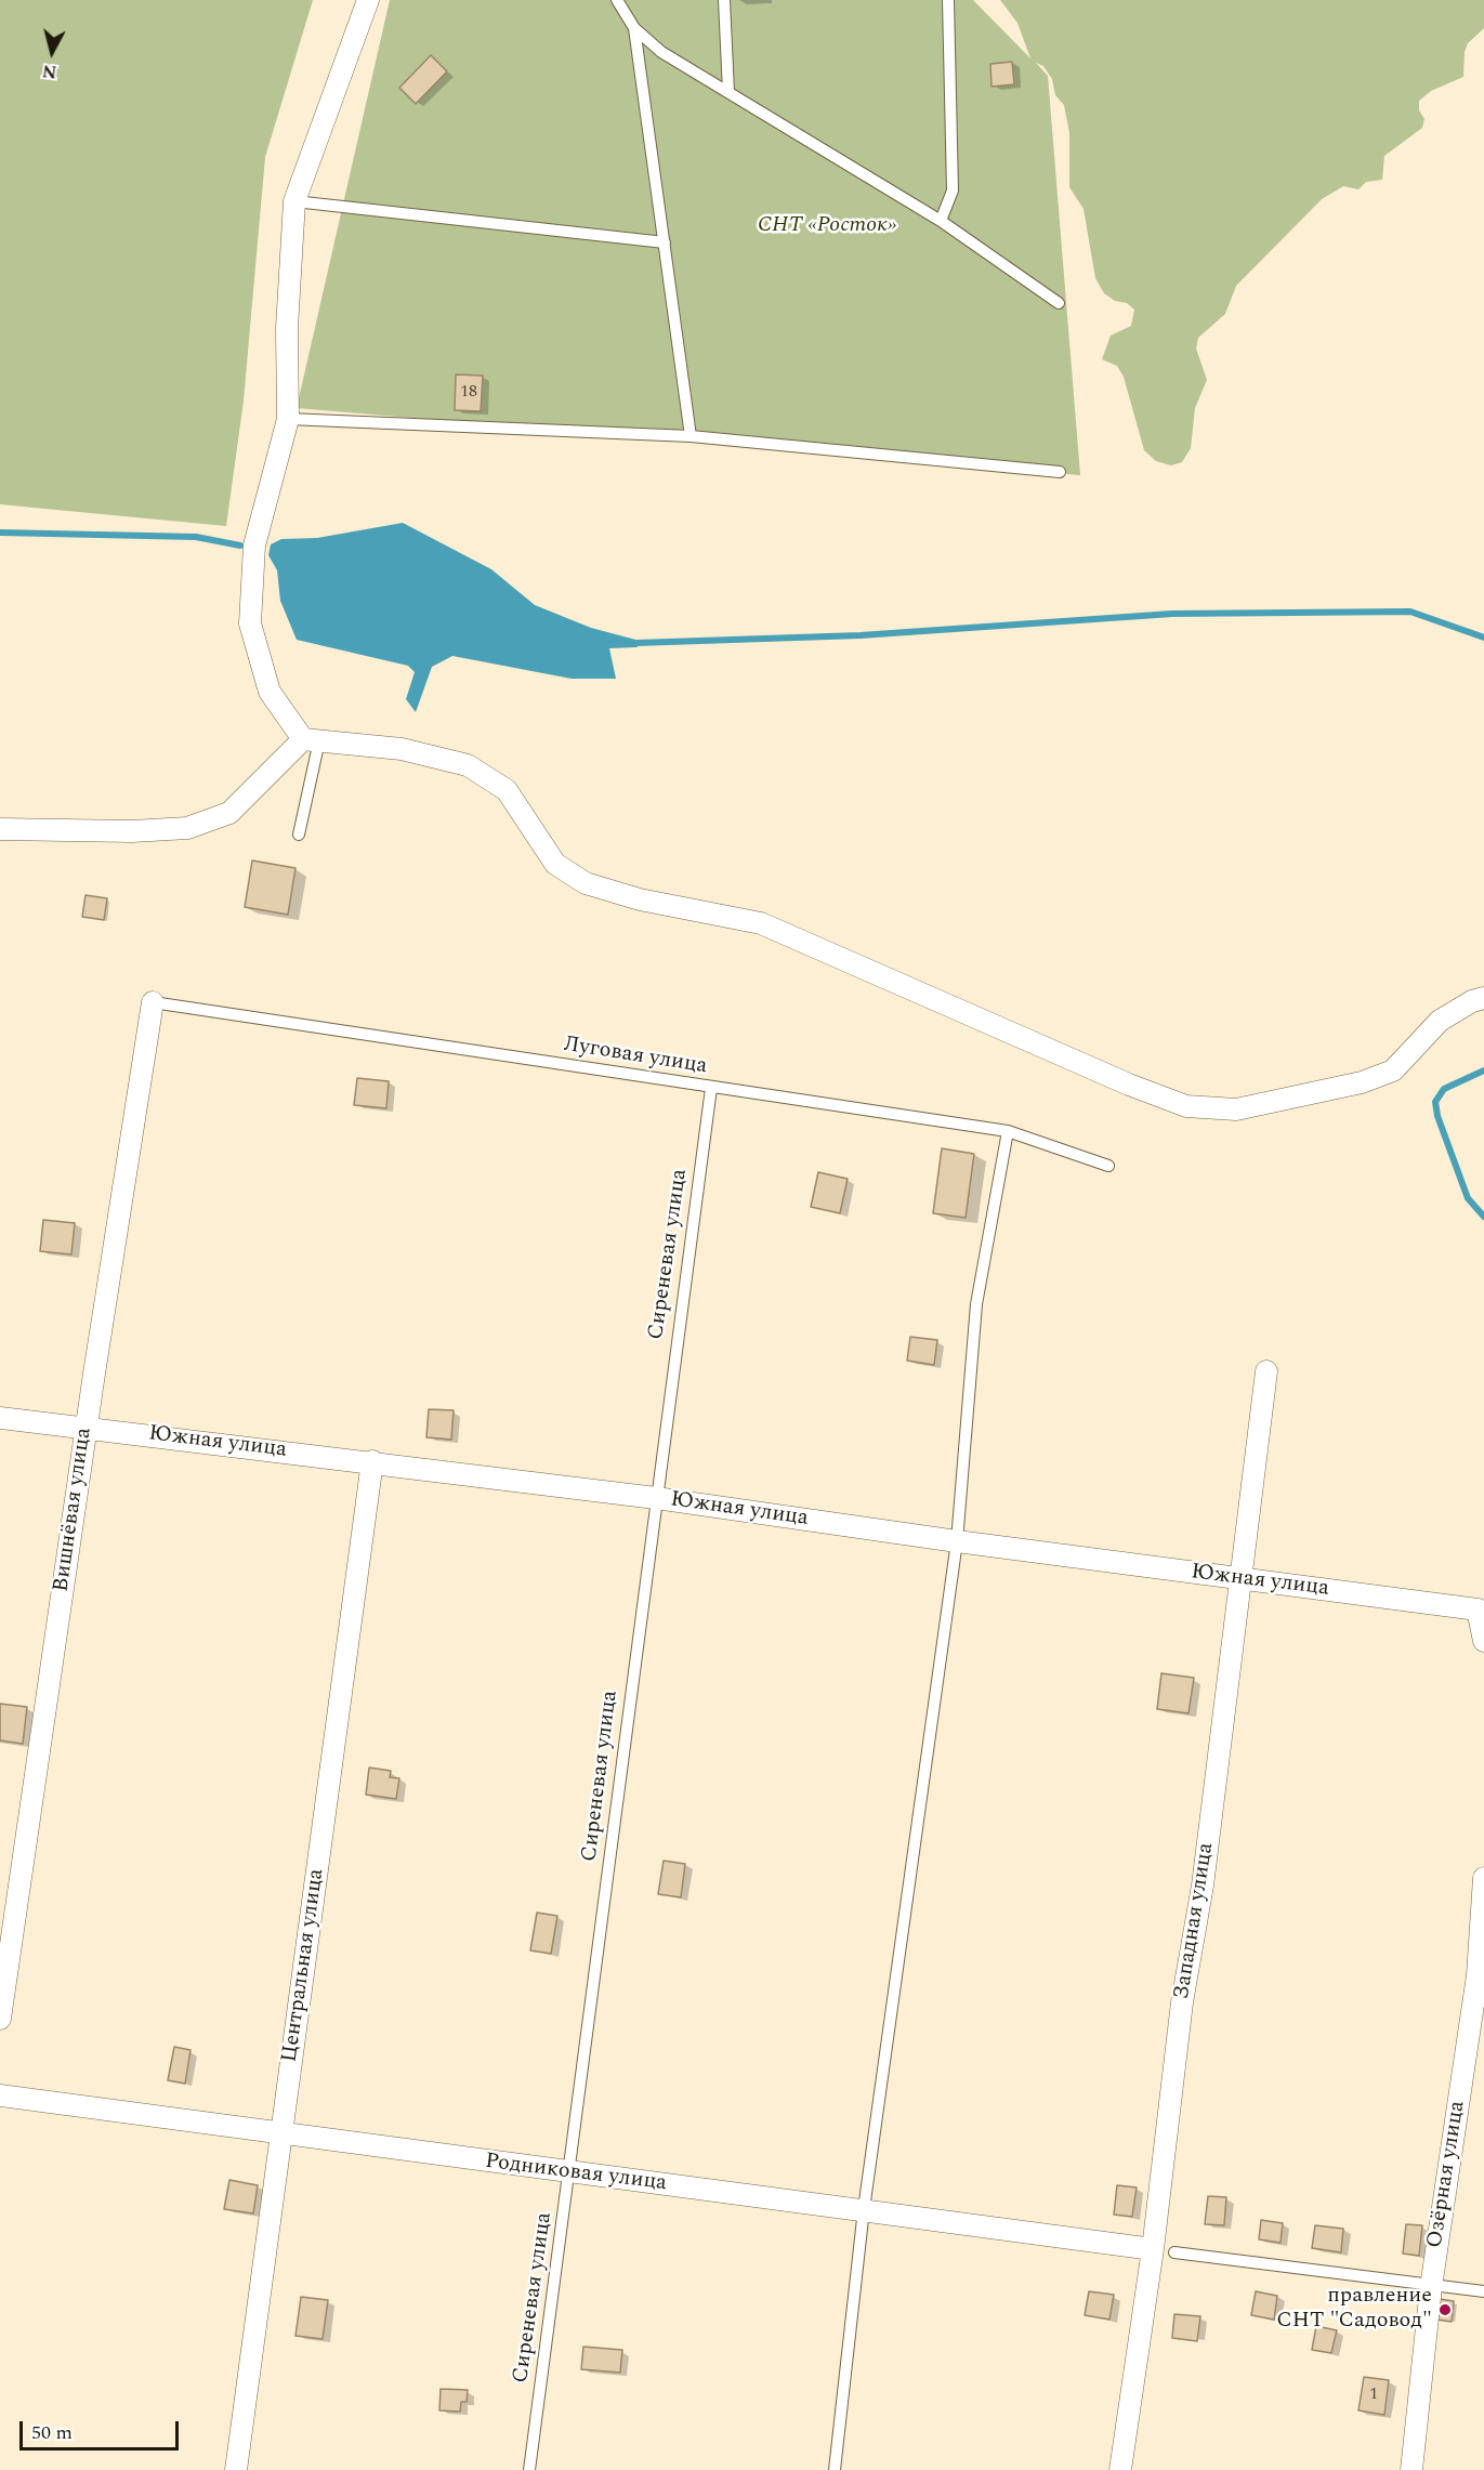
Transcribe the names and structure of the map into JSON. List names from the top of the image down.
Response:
{
  "streets": {
    "street": [
      "Южная улица",
      "Вишнёвая улица",
      "Западная улица",
      "Центральная улица",
      "Родниковая улица",
      "Озёрная улица"
    ],
    "lane": ["Луговая улица", "Сиреневая улица"]
  },
  "crossings": [
    ["Луговая улица", "Сиреневая улица"],
    ["Луговая улица", "Вишнёвая улица"],
    ["Сиреневая улица", "Южная улица"],
    ["Сиреневая улица", "Родниковая улица"],
    ["Южная улица", "Вишнёвая улица"],
    ["Южная улица", "Западная улица"],
    ["Южная улица", "Центральная улица"],
    ["Западная улица", "Родниковая улица"],
    ["Центральная улица", "Родниковая улица"],
    ["Родниковая улица", "Озёрная улица"]
  ],
  "parks": ["СНТ «Росток»"],
  "places": ["правление СНТ \"Садовод\""],
  "house_numbers": ["18", "1"],
  "scale_bar": "50 m",
  "north": "bottom"
}
